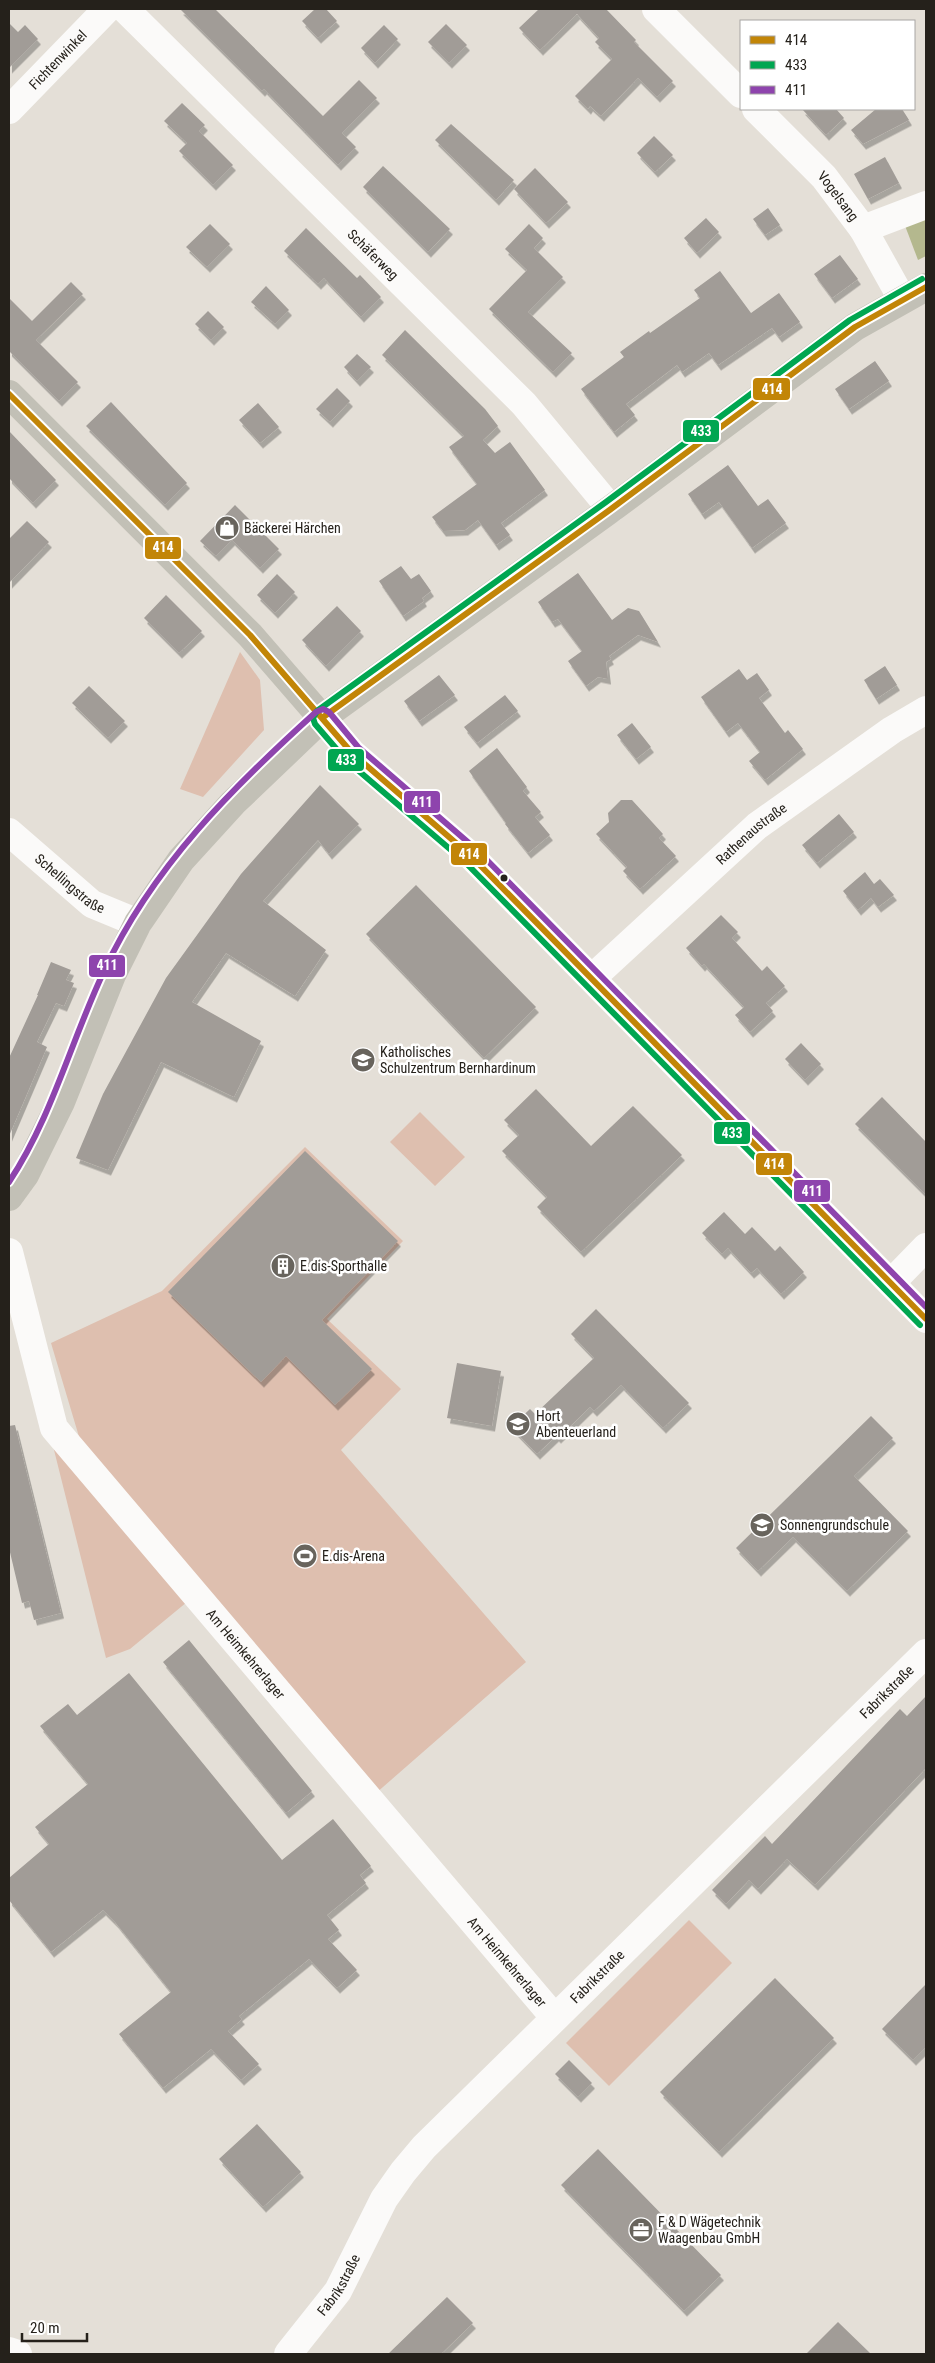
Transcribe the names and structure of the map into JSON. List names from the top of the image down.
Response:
{
  "streets": {
    "street": [
      "Fichtenwinkel",
      "Vogelsang",
      "Schäferweg",
      "Rathenaustraße",
      "Schellingstraße",
      "Am Heimkehrerlager",
      "Fabrikstraße"
    ]
  },
  "crossings": [
    ["Am Heimkehrerlager", "Fabrikstraße"]
  ],
  "places": {
    "shop": ["Bäckerei Härchen"],
    "school or university": ["Katholisches Schulzentrum Bernhardinum", "Hort Abenteuerland", "Sonnengrundschule"],
    "building": ["E.dis-Sporthalle"],
    "sports": ["E.dis-Arena"],
    "office": ["F & D Wägetechnik Waagenbau GmbH"]
  },
  "lines": ["transit line 433", "transit line 414", "transit line 411"],
  "legend": ["414", "433", "411"],
  "scale_bar": "20 m"
}
